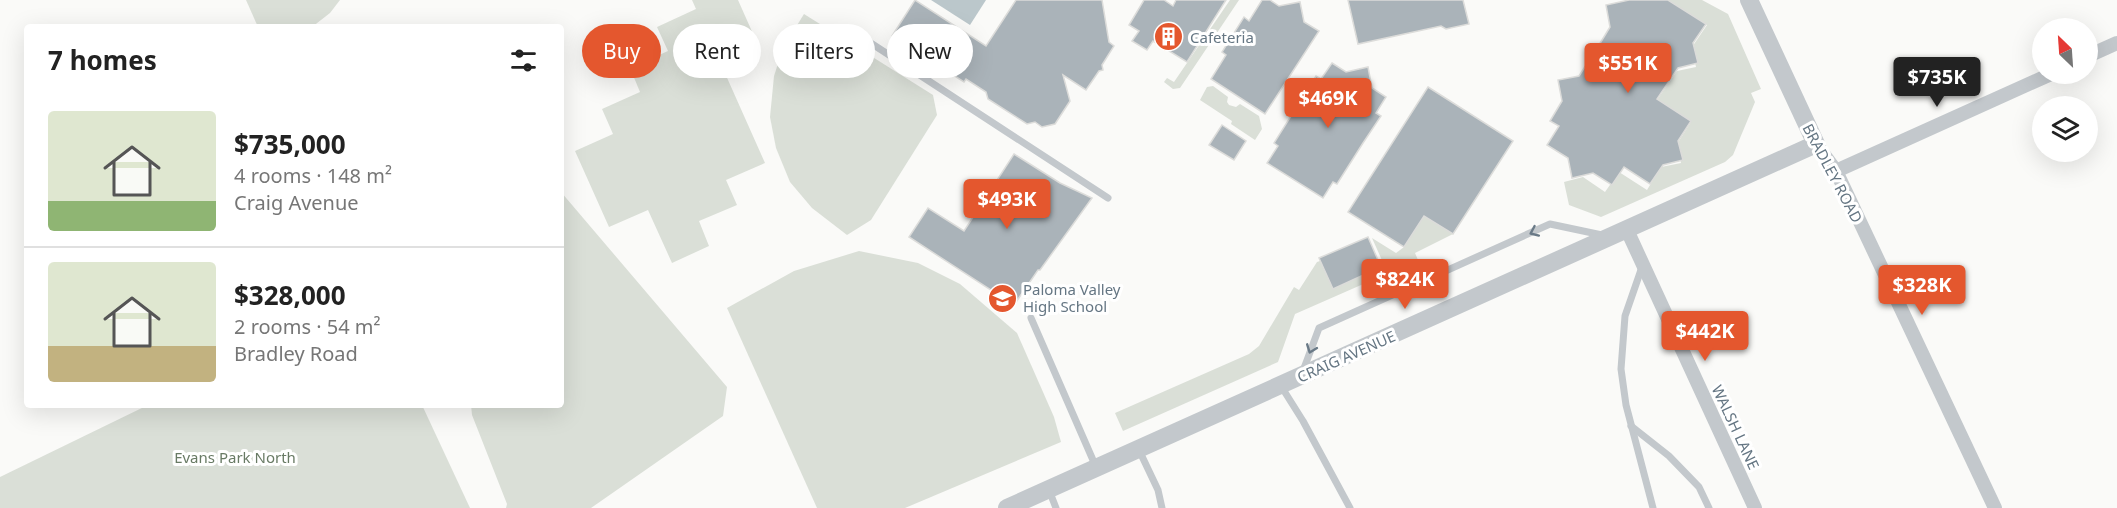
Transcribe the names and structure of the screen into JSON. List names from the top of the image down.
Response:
{
  "streets": {
    "street": ["BRADLEY ROAD", "CRAIG AVENUE", "WALSH LANE"]
  },
  "crossings": [
    ["BRADLEY ROAD", "CRAIG AVENUE"],
    ["CRAIG AVENUE", "WALSH LANE"]
  ],
  "parks": ["Evans Park North"],
  "places": {
    "building": ["Cafeteria"],
    "school or university": ["Paloma Valley High School"]
  },
  "north": "top left",
  "page": {
    "chip": [
      "Buy",
      "Rent",
      "Filters",
      "New"
    ],
    "heading": "7 homes",
    "price": [
      "$551K",
      "$735K",
      "$469K",
      "$493K",
      "$824K",
      "$328K",
      "$442K"
    ],
    "list": [
      {
        "name": "$735,000",
        "note": "4 rooms · 148 m² · Craig Avenue"
      },
      {
        "name": "$328,000",
        "note": "2 rooms · 54 m² · Bradley Road"
      }
    ]
  }
}
